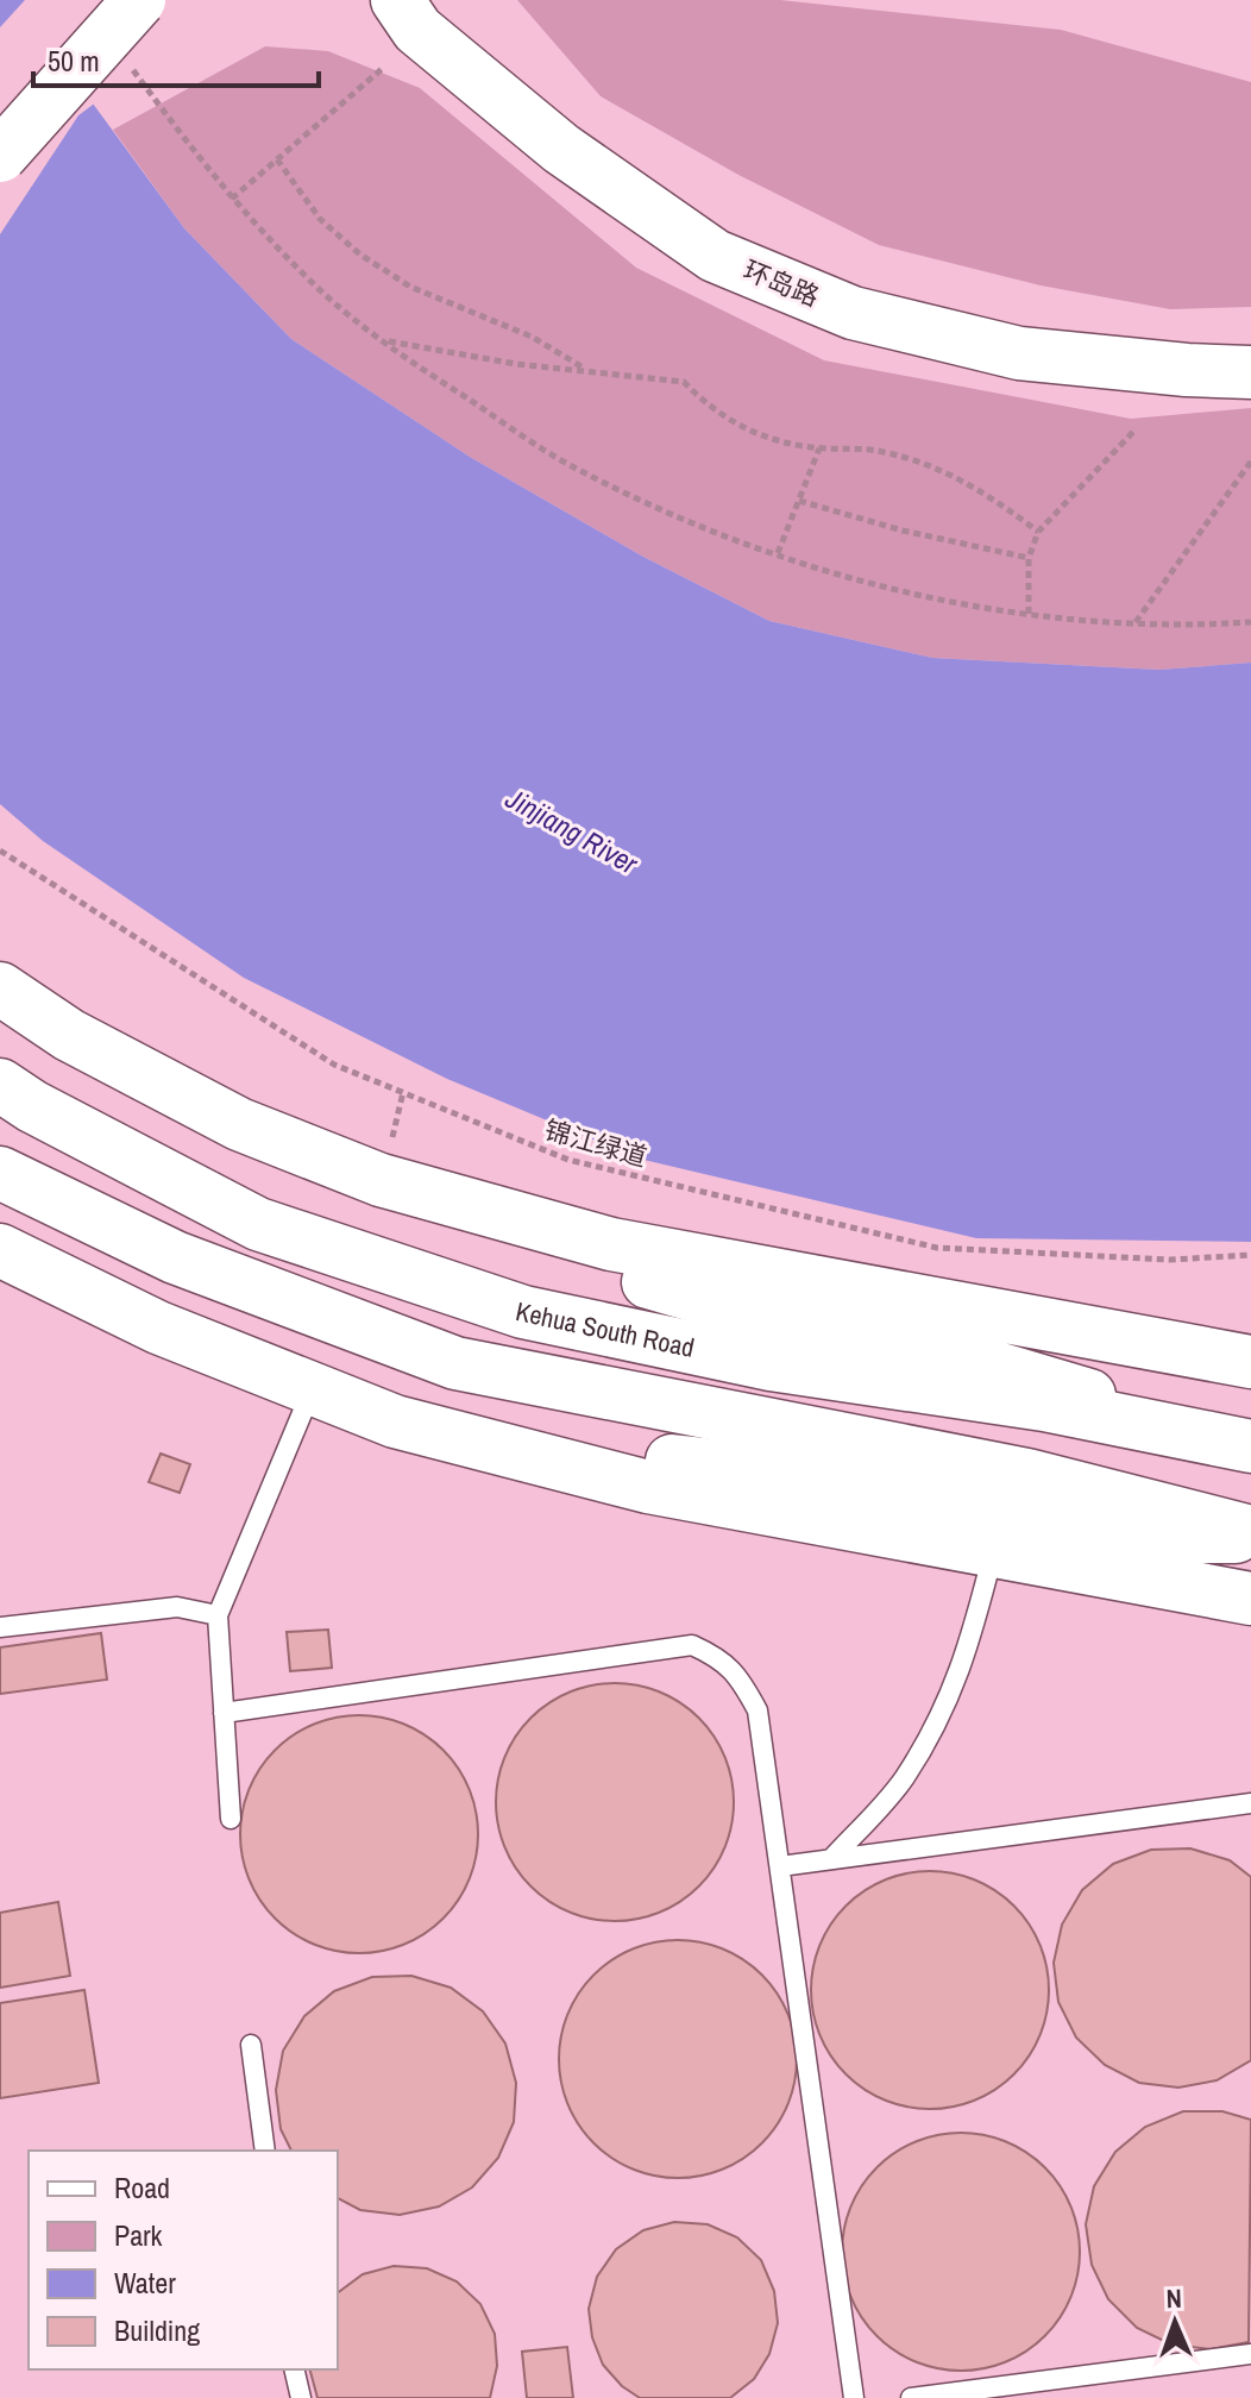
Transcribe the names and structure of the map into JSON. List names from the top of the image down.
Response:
{
  "streets": {
    "main road": ["环岛路", "Kehua South Road"],
    "path": ["锦江绿道"]
  },
  "water": ["Jinjiang River"],
  "legend": [
    "Road",
    "Park",
    "Water",
    "Building"
  ],
  "scale_bar": "50 m",
  "north": "top"
}
